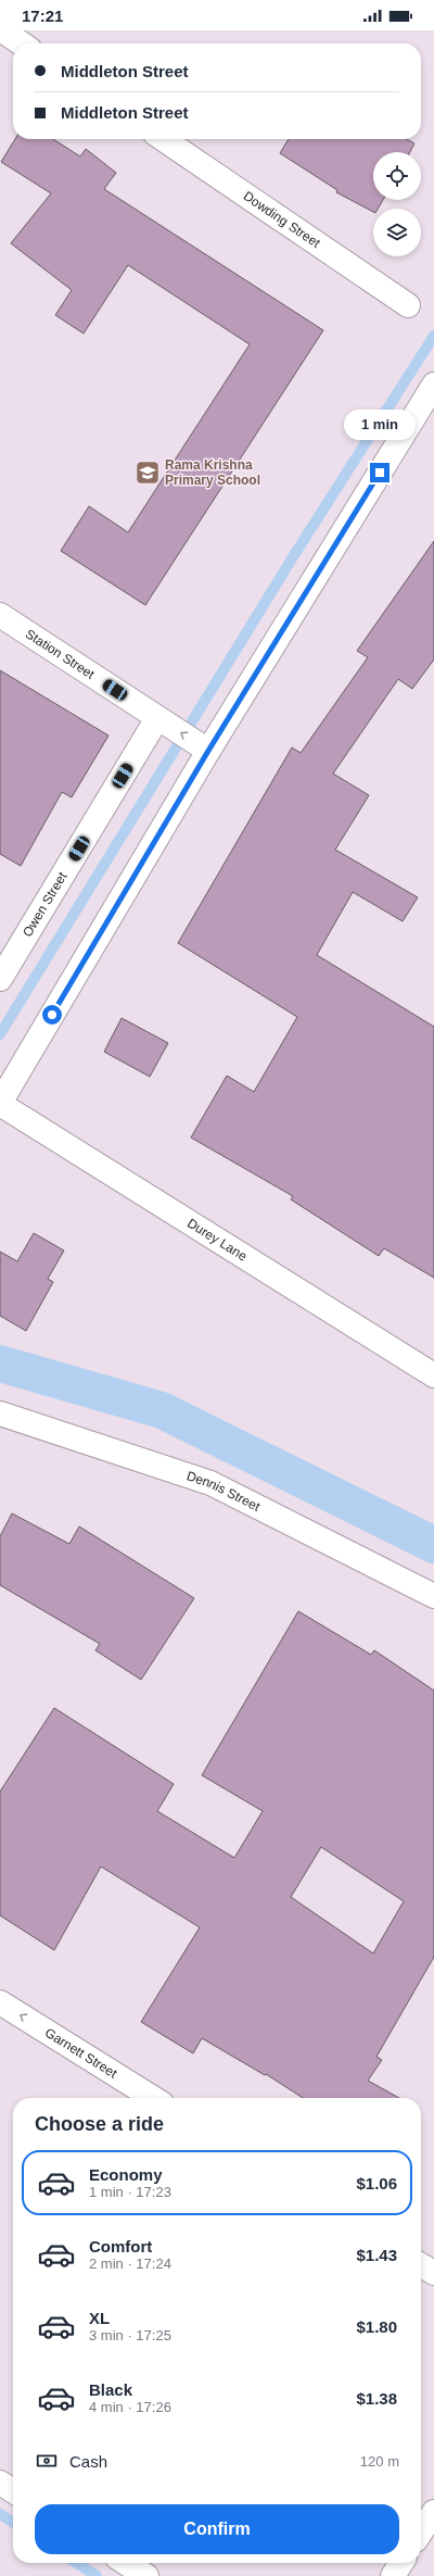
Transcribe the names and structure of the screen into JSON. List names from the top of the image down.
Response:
{
  "streets": {
    "street": [
      "Dowding Street",
      "Station Street",
      "Owen Street",
      "Durey Lane",
      "Dennis Street",
      "Garnett Street"
    ]
  },
  "crossings": [
    ["Station Street", "Owen Street"]
  ],
  "one_way": ["Garnett Street"],
  "places": {
    "school or university": ["Rama Krishna Primary School"]
  },
  "page": {
    "status": "17:21",
    "banner": ["Middleton Street", "Middleton Street"],
    "bubble": "1 min",
    "heading": "Choose a ride",
    "list": [
      {
        "name": "Economy",
        "note": "1 min · 17:23",
        "value": "$1.06"
      },
      {
        "name": "Comfort",
        "note": "2 min · 17:24",
        "value": "$1.43"
      },
      {
        "name": "XL",
        "note": "3 min · 17:25",
        "value": "$1.80"
      },
      {
        "name": "Black",
        "note": "4 min · 17:26",
        "value": "$1.38"
      }
    ],
    "pay": ["Cash", "120 m"],
    "buttons": "Confirm"
  }
}
